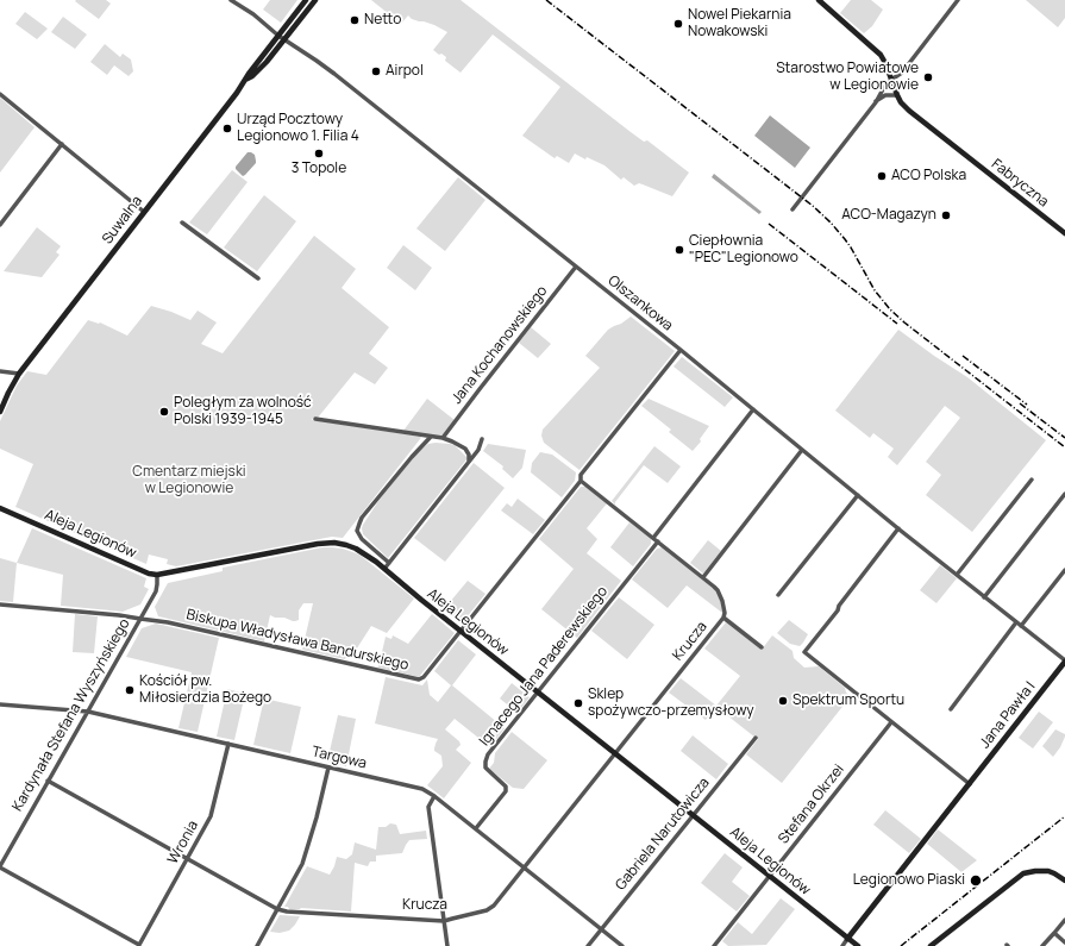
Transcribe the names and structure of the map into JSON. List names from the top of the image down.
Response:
{
  "streets": {
    "street": [
      "Fabryczna",
      "Suwalna",
      "Olszankowa",
      "Jana Kochanowskiego",
      "Aleja Legionów",
      "Biskupa Władysława Bandurskiego",
      "Krucza",
      "Ignacego Jana Paderewskiego",
      "Kardynała Stefana Wyszyńskiego",
      "Jana Pawła I",
      "Targowa",
      "Stefana Okrzei",
      "Gabriela Narutowicza",
      "Wronia"
    ]
  },
  "crossings": [
    ["Suwalna", "Olszankowa"],
    ["Olszankowa", "Jana Kochanowskiego"],
    ["Olszankowa", "Biskupa Władysława Bandurskiego"],
    ["Olszankowa", "Ignacego Jana Paderewskiego"],
    ["Olszankowa", "Jana Pawła I"],
    ["Aleja Legionów", "Biskupa Władysława Bandurskiego"],
    ["Aleja Legionów", "Krucza"],
    ["Aleja Legionów", "Ignacego Jana Paderewskiego"],
    ["Aleja Legionów", "Kardynała Stefana Wyszyńskiego"],
    ["Aleja Legionów", "Jana Pawła I"],
    ["Aleja Legionów", "Stefana Okrzei"],
    ["Aleja Legionów", "Gabriela Narutowicza"],
    ["Biskupa Władysława Bandurskiego", "Kardynała Stefana Wyszyńskiego"],
    ["Krucza", "Kardynała Stefana Wyszyńskiego"],
    ["Krucza", "Targowa"],
    ["Krucza", "Wronia"],
    ["Ignacego Jana Paderewskiego", "Targowa"],
    ["Kardynała Stefana Wyszyńskiego", "Targowa"],
    ["Targowa", "Gabriela Narutowicza"],
    ["Targowa", "Wronia"]
  ],
  "parks": ["Cmentarz miejski w Legionowie"],
  "places": [
    "Netto",
    "Nowel Piekarnia Nowakowski",
    "Airpol",
    "Starostwo Powiatowe w Legionowie",
    "Urząd Pocztowy Legionowo 1. Filia 4",
    "3 Topole",
    "ACO Polska",
    "ACO-Magazyn",
    "Ciepłownia \"PEC\"Legionowo",
    "Poległym za wolność Polski 1939-1945",
    "Kościół pw. Miłosierdzia Bożego",
    "Spektrum Sportu",
    "Sklep spożywczo-przemysłowy",
    "Legionowo Piaski"
  ]
}
